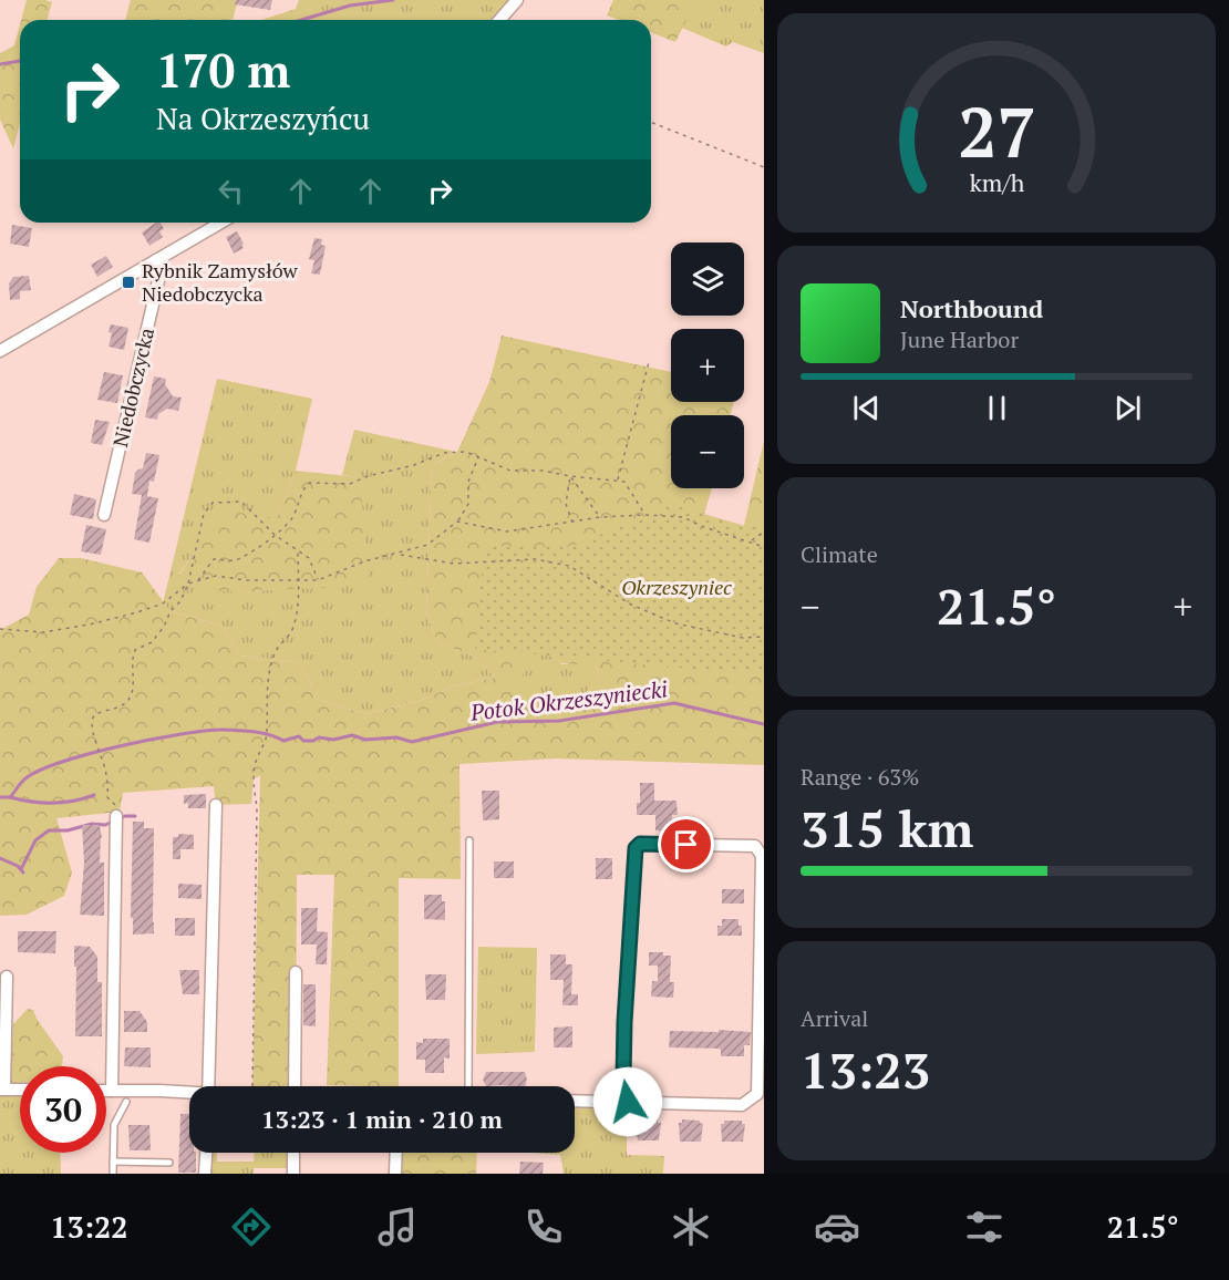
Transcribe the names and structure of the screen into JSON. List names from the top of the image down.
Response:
{
  "streets": {
    "street": ["Niedobczycka"]
  },
  "water": ["Potok Okrzeszyniecki"],
  "parks": ["Okrzeszyniec"],
  "places": {
    "transit": ["Rybnik Zamysłów Niedobczycka"]
  },
  "page": {
    "turn": ["170 m", "Na Okrzeszyńcu"],
    "map_buttons": ["+", "−"],
    "song": ["Northbound", "June Harbor"],
    "tile": [
      "Climate",
      ["Range · 63%", "315 km"],
      ["Arrival", "13:23"]
    ],
    "heat": ["−", "21.5°", "+"],
    "limit": "30",
    "trip": "13:23 · 1 min · 210 m",
    "tabs": ["13:22", "21.5°"],
    "gauge": ["27", "km/h"]
  }
}
